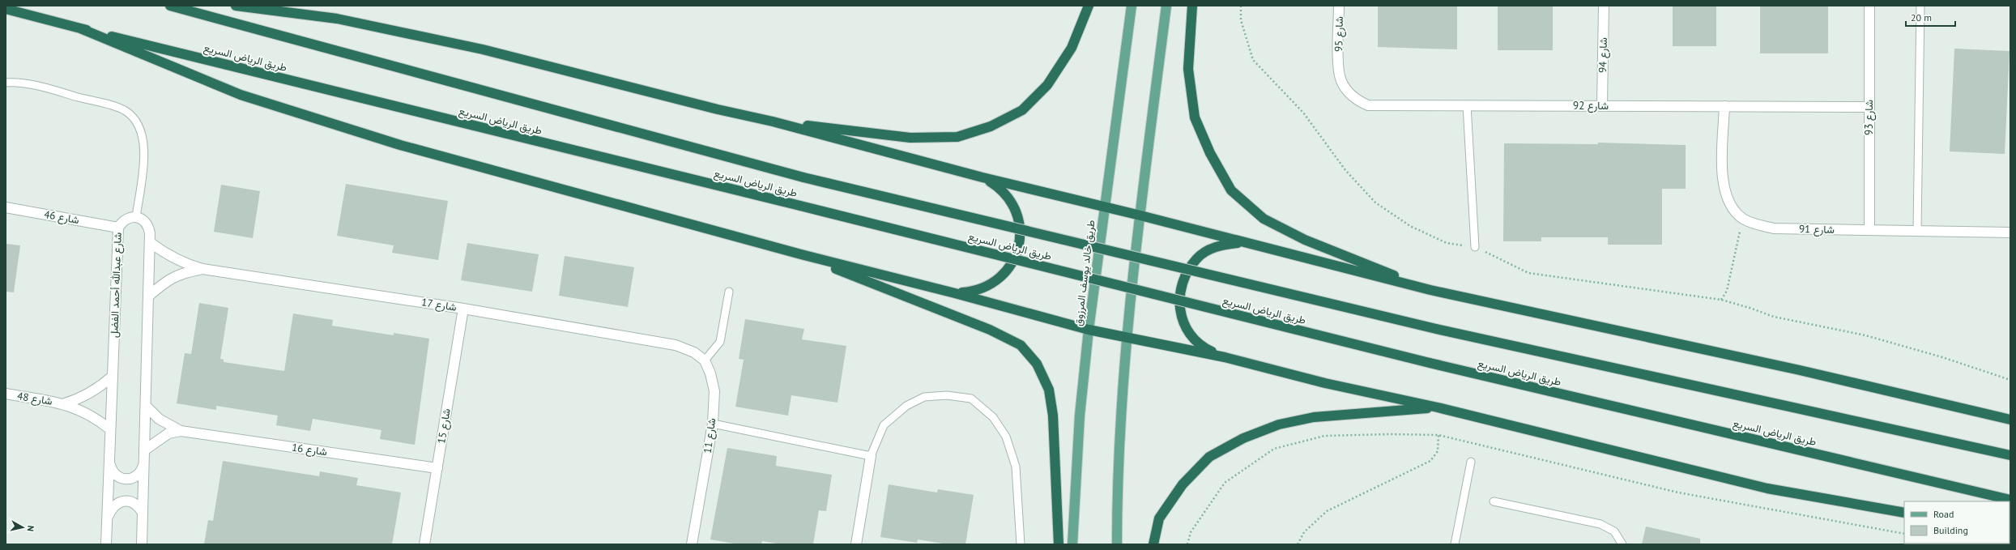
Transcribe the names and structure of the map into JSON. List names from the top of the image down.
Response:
{
  "streets": {
    "highway": ["طريق الرياض السريع"],
    "main road": ["طريق خالد يوسف المرزوق"],
    "street": [
      "شارع 95",
      "شارع 94",
      "شارع 92",
      "شارع 93",
      "شارع 46",
      "شارع 91",
      "شارع عبدالله أحمد الفضل",
      "شارع 17",
      "شارع 48",
      "شارع 15",
      "شارع 11",
      "شارع 16"
    ]
  },
  "crossings": [
    ["شارع 95", "شارع 92"],
    ["شارع 94", "شارع 92"],
    ["شارع 92", "شارع 93"],
    ["شارع 92", "شارع 91"],
    ["شارع 93", "شارع 91"],
    ["شارع 46", "شارع عبدالله أحمد الفضل"],
    ["شارع عبدالله أحمد الفضل", "شارع 48"],
    ["شارع 17", "شارع 15"],
    ["شارع 17", "شارع 11"],
    ["شارع 15", "شارع 16"]
  ],
  "legend": ["Road", "Building"],
  "scale_bar": "20 m",
  "north": "right"
}
